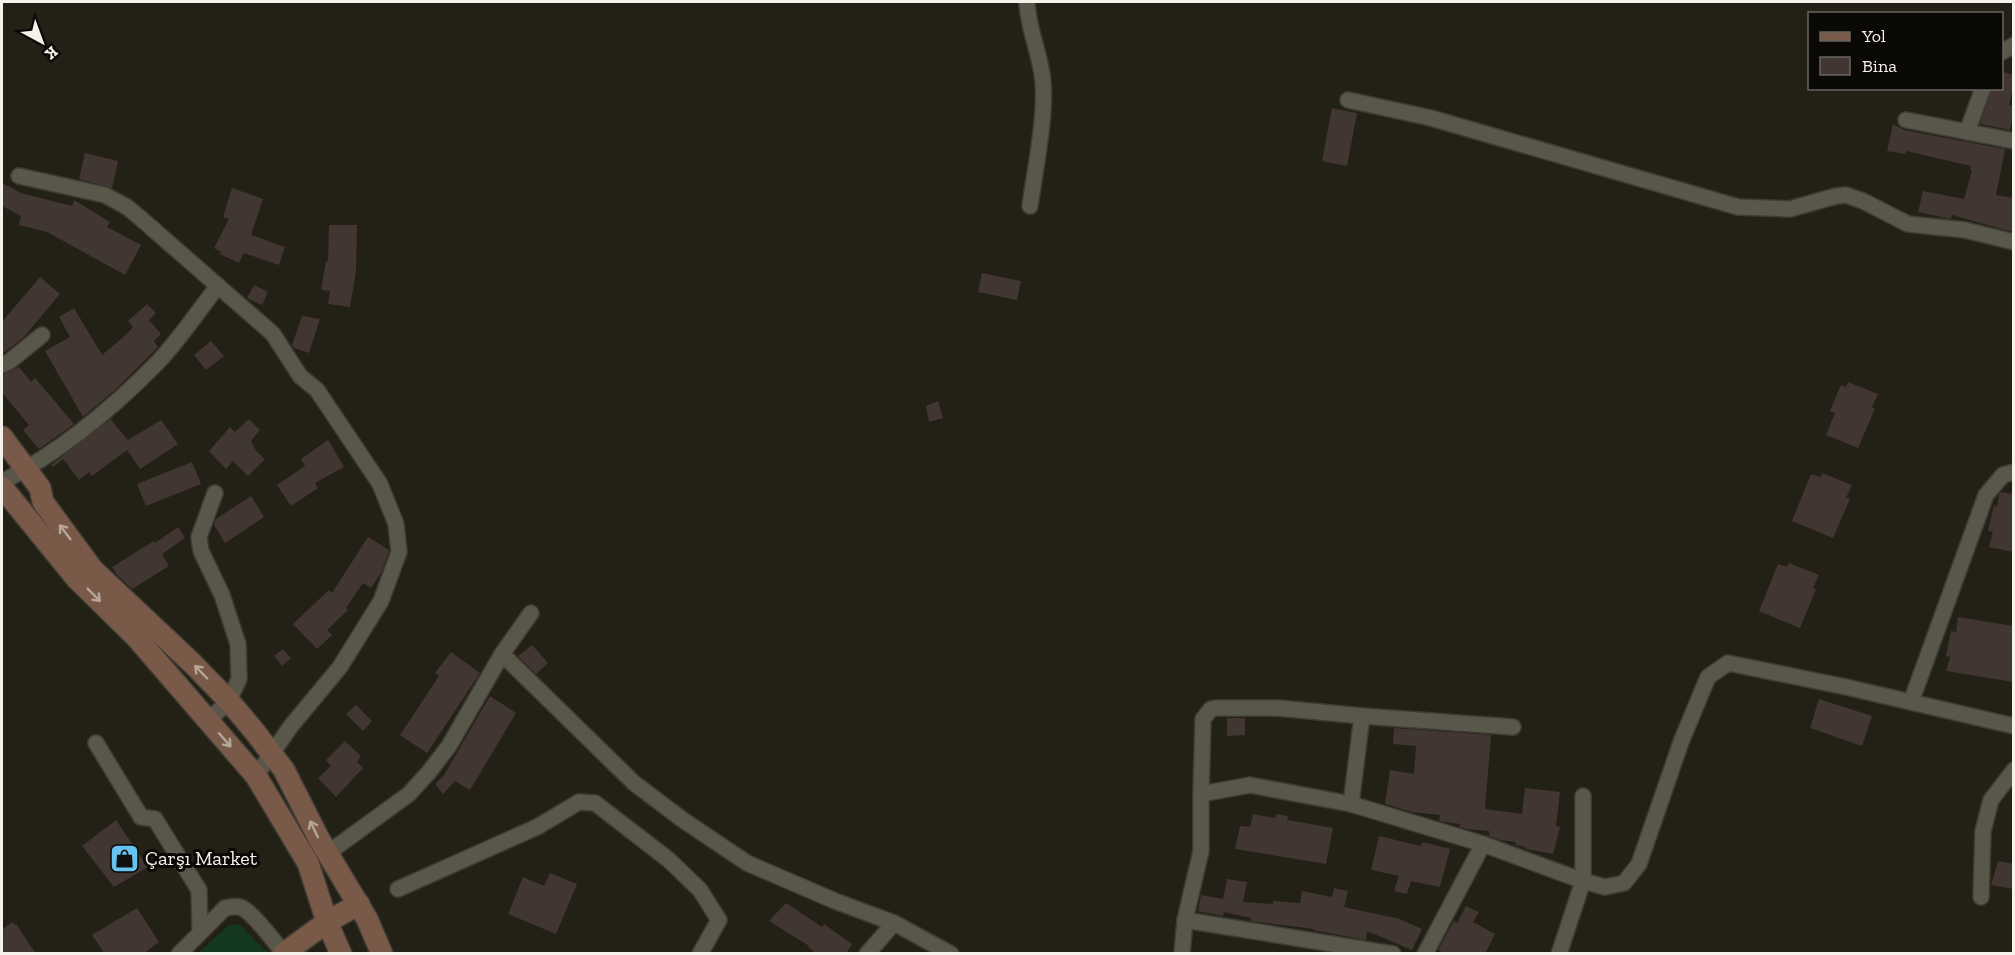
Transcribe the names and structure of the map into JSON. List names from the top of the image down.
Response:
{
  "places": {
    "shop": ["Çarşı Market"]
  },
  "legend": ["Yol", "Bina"],
  "north": "bottom right"
}
